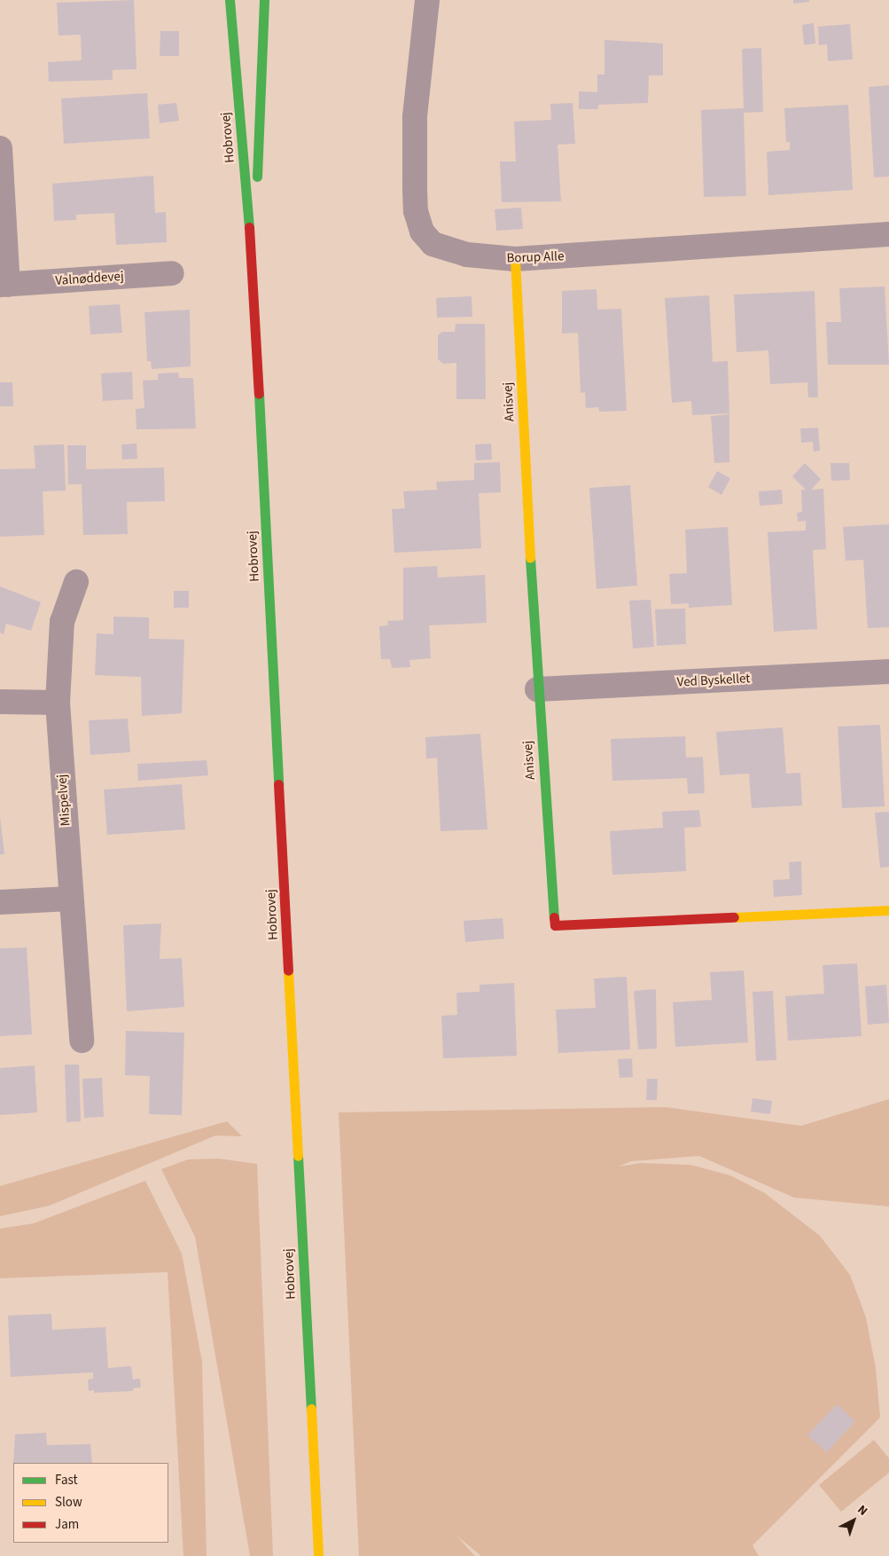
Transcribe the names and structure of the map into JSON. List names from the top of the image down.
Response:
{
  "streets": {
    "main road": ["Hobrovej", "Anisvej"],
    "street": [
      "Borup Alle",
      "Valnøddevej",
      "Ved Byskellet",
      "Mispelvej"
    ]
  },
  "crossings": [
    ["Borup Alle", "Anisvej"],
    ["Anisvej", "Ved Byskellet"]
  ],
  "legend": ["Fast", "Slow", "Jam"],
  "north": "top right"
}
